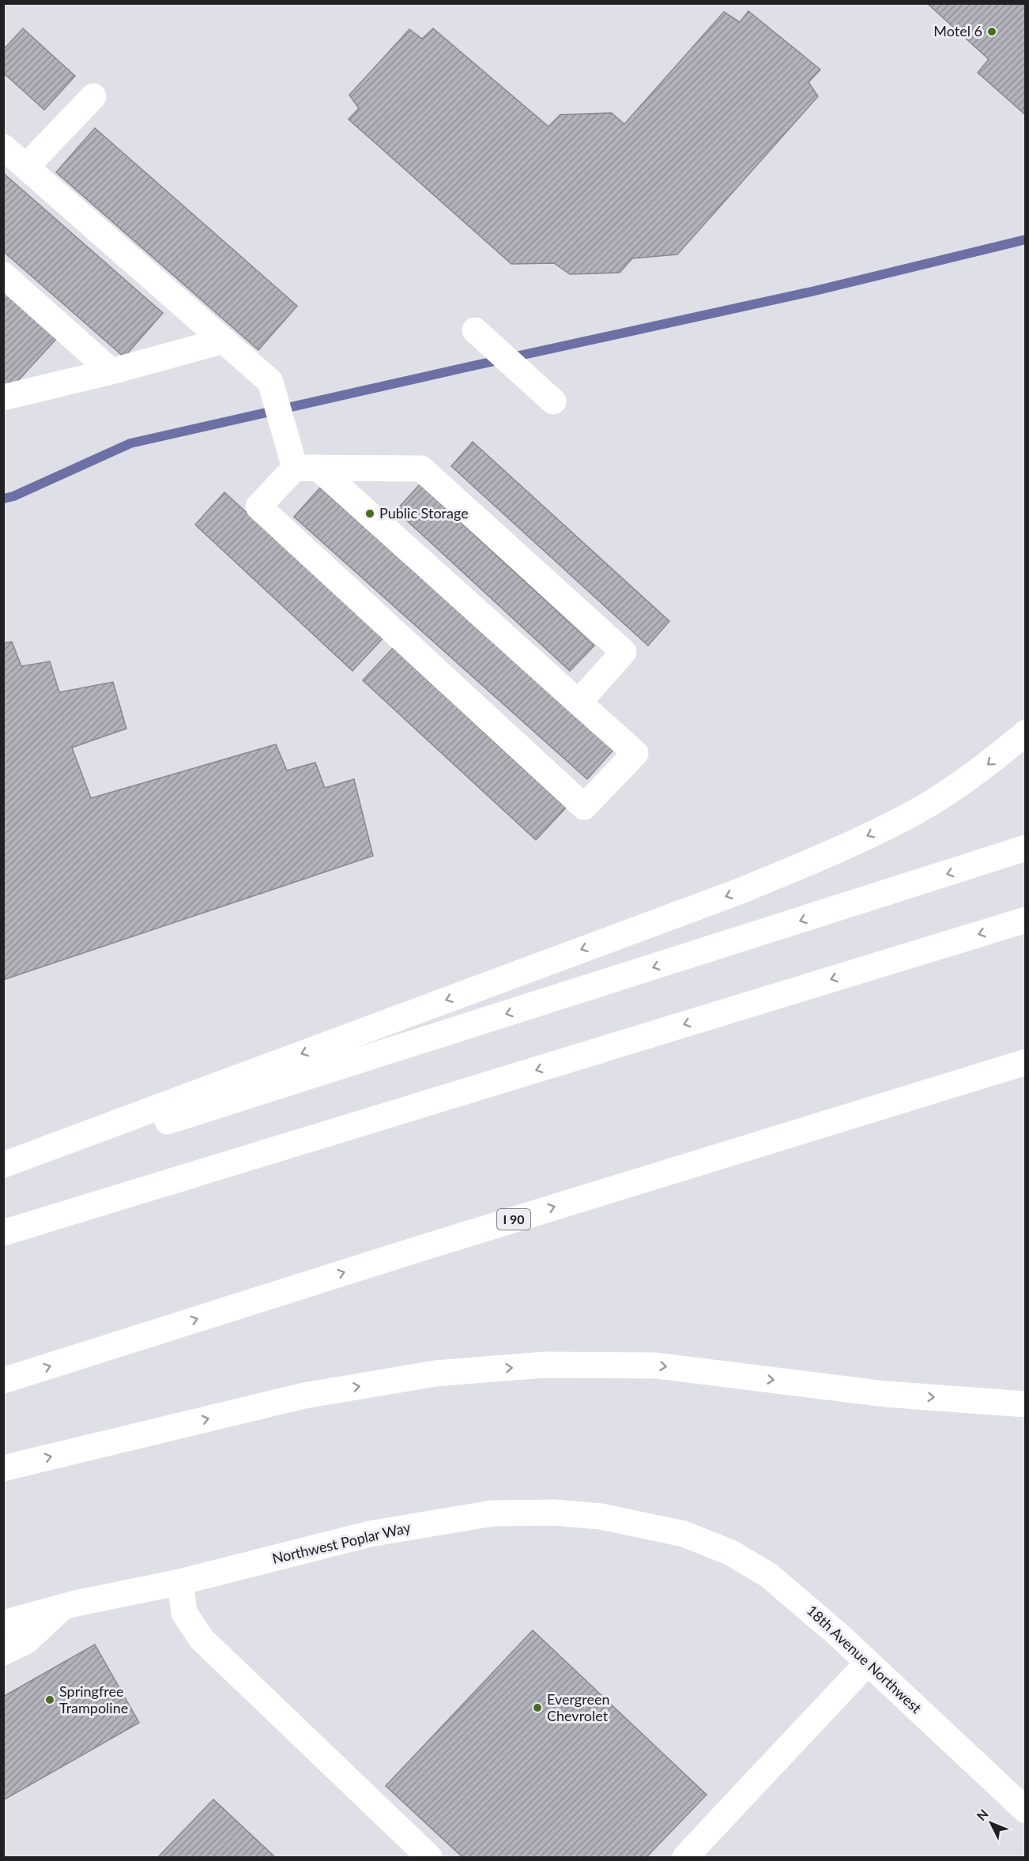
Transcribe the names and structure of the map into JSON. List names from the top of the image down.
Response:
{
  "streets": {
    "main road": ["I 90", "Northwest Poplar Way", "18th Avenue Northwest"]
  },
  "crossings": [
    ["Northwest Poplar Way", "18th Avenue Northwest"]
  ],
  "places": [
    "Motel 6",
    "Public Storage",
    "Springfree Trampoline",
    "Evergreen Chevrolet"
  ],
  "north": "top left"
}
